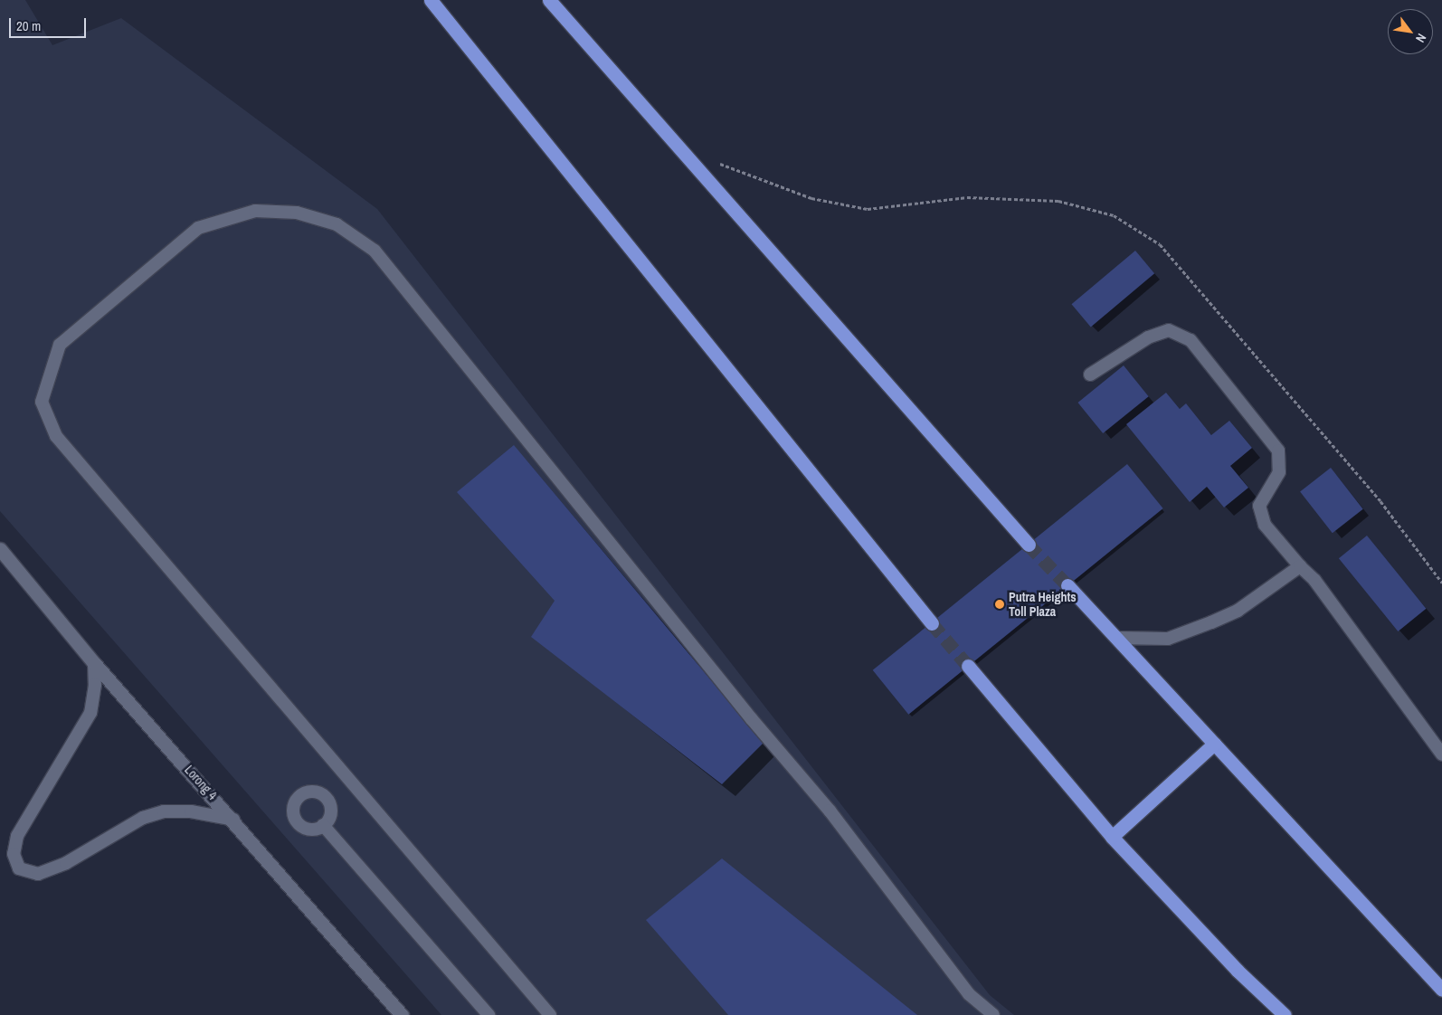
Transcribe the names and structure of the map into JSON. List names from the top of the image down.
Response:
{
  "streets": {
    "street": ["Lorong 4"]
  },
  "places": ["Putra Heights Toll Plaza"],
  "scale_bar": "20 m",
  "north": "bottom right"
}
